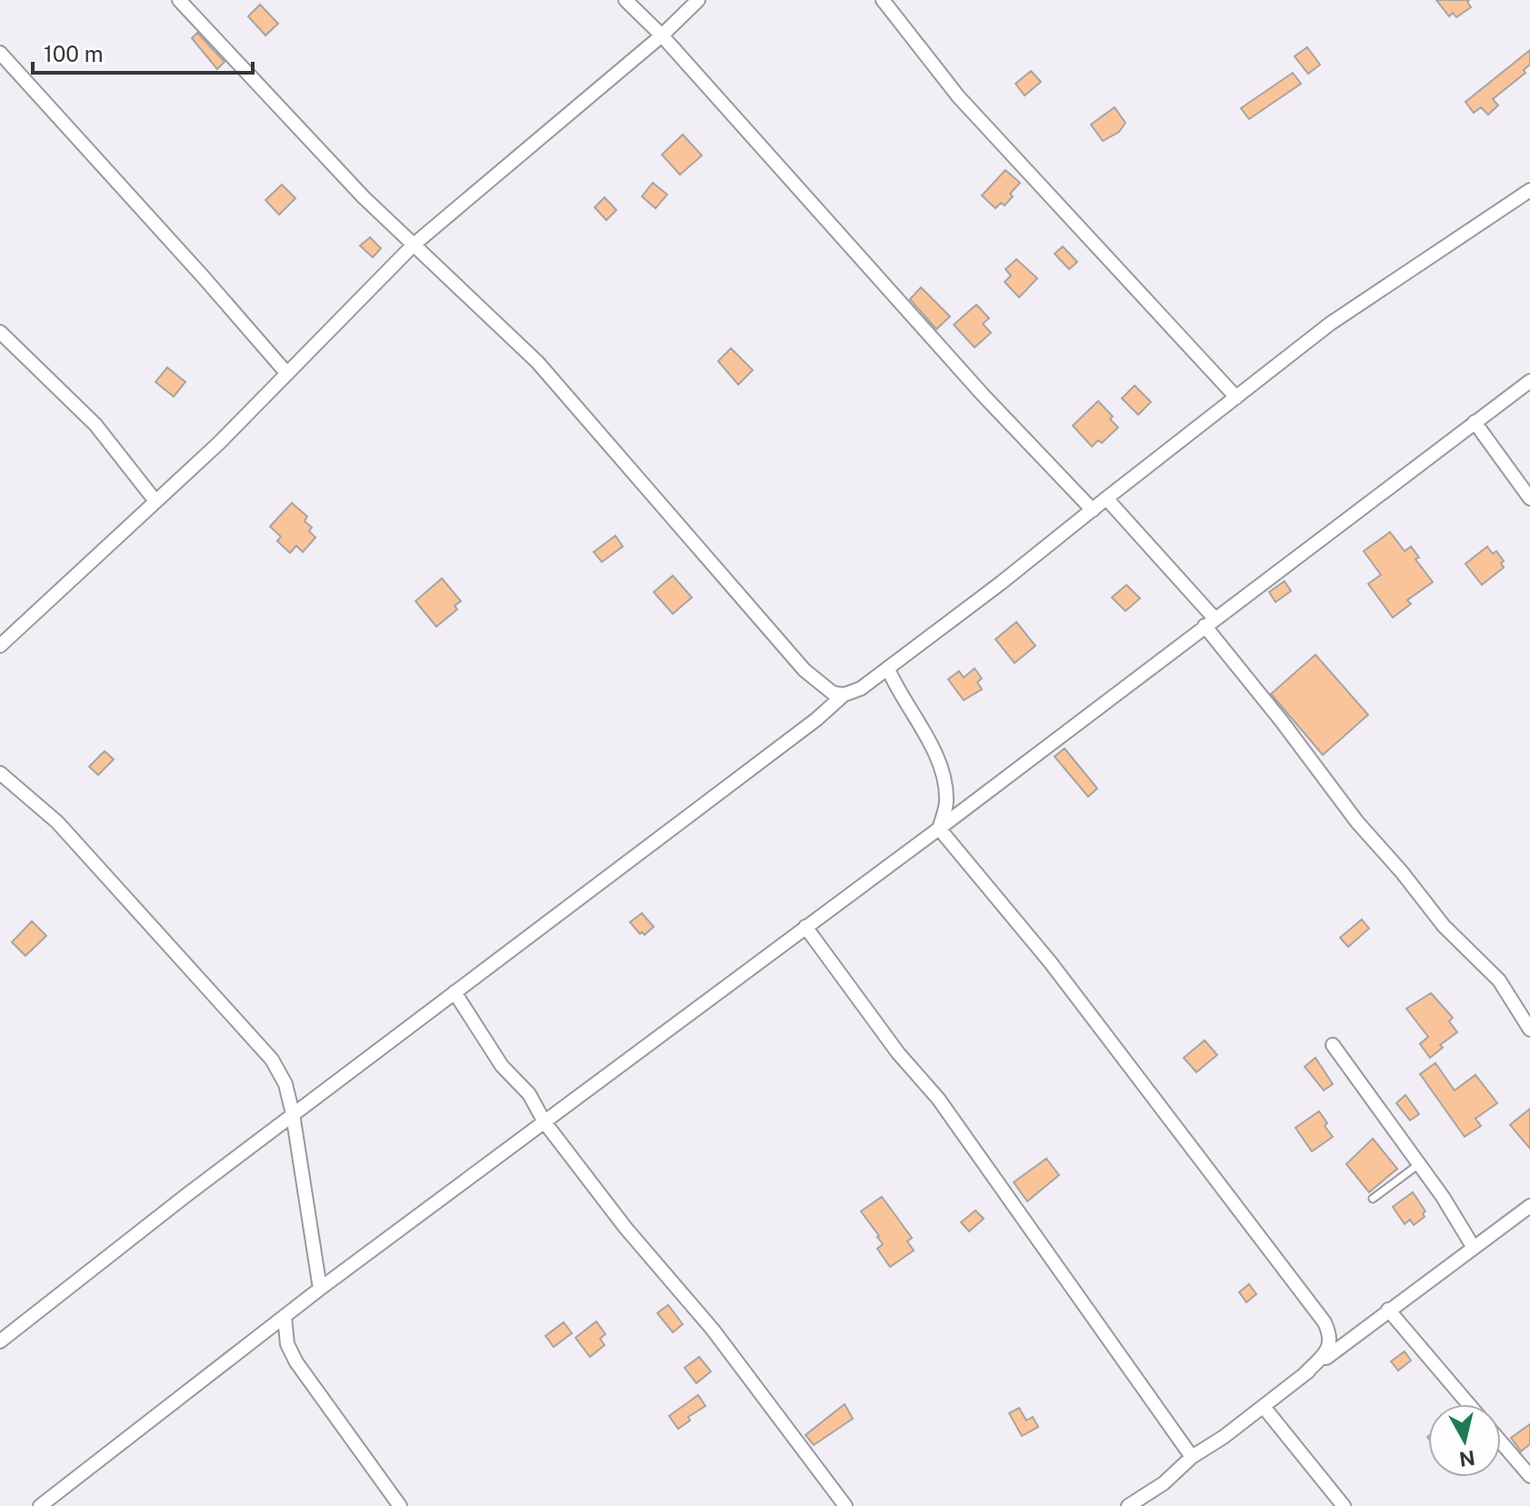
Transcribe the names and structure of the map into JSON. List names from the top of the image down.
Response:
{
  "scale_bar": "100 m",
  "north": "bottom"
}
